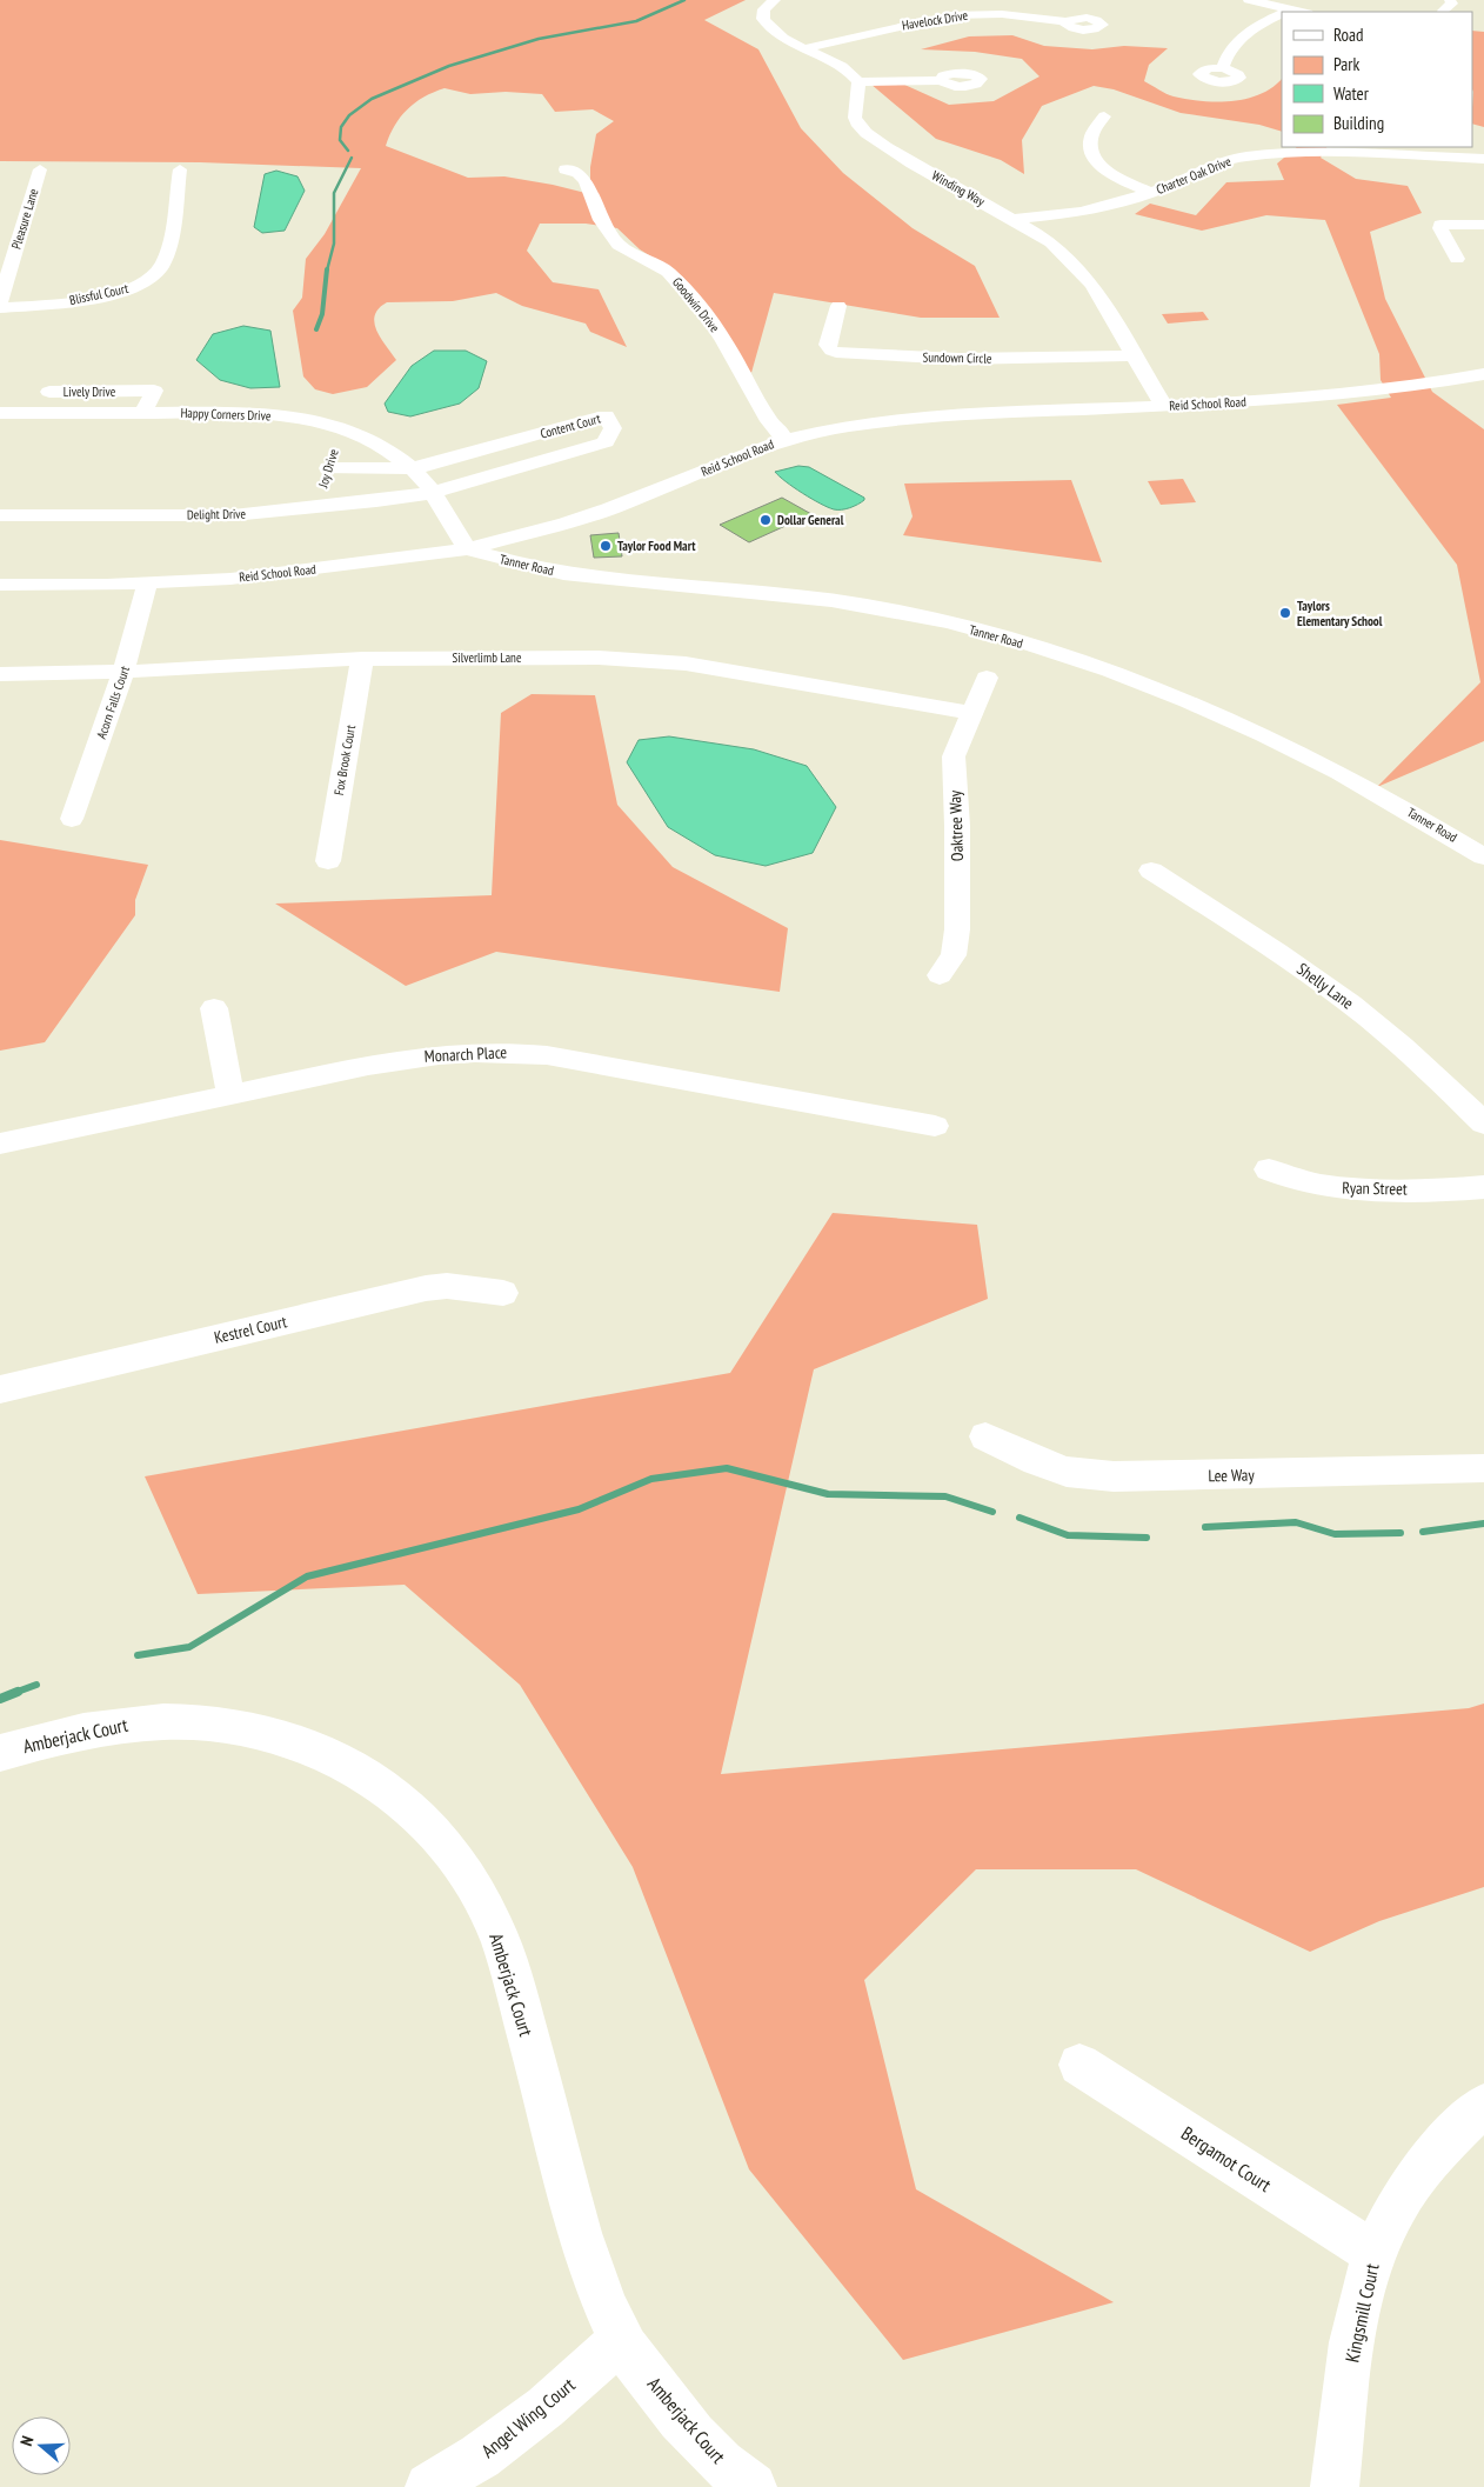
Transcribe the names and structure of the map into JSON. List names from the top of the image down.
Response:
{
  "streets": {
    "street": [
      "Havelock Drive",
      "Charter Oak Drive",
      "Winding Way",
      "Pleasure Lane",
      "Blissful Court",
      "Goodwin Drive",
      "Sundown Circle",
      "Lively Drive",
      "Reid School Road",
      "Happy Corners Drive",
      "Content Court",
      "Joy Drive",
      "Delight Drive",
      "Tanner Road",
      "Silverlimb Lane",
      "Acorn Falls Court",
      "Fox Brook Court",
      "Oaktree Way",
      "Shelly Lane",
      "Monarch Place",
      "Ryan Street",
      "Kestrel Court",
      "Lee Way",
      "Amberjack Court",
      "Bergamot Court",
      "Kingsmill Court",
      "Angel Wing Court"
    ]
  },
  "crossings": [
    ["Charter Oak Drive", "Winding Way"],
    ["Winding Way", "Sundown Circle"],
    ["Winding Way", "Reid School Road"],
    ["Goodwin Drive", "Reid School Road"],
    ["Lively Drive", "Happy Corners Drive"],
    ["Reid School Road", "Happy Corners Drive"],
    ["Reid School Road", "Tanner Road"],
    ["Reid School Road", "Acorn Falls Court"],
    ["Happy Corners Drive", "Content Court"],
    ["Happy Corners Drive", "Joy Drive"],
    ["Happy Corners Drive", "Delight Drive"],
    ["Happy Corners Drive", "Tanner Road"],
    ["Content Court", "Joy Drive"],
    ["Content Court", "Delight Drive"],
    ["Joy Drive", "Delight Drive"],
    ["Silverlimb Lane", "Acorn Falls Court"],
    ["Silverlimb Lane", "Fox Brook Court"],
    ["Silverlimb Lane", "Oaktree Way"],
    ["Amberjack Court", "Angel Wing Court"],
    ["Bergamot Court", "Kingsmill Court"]
  ],
  "places": ["Dollar General", "Taylor Food Mart", "Taylors Elementary School"],
  "legend": [
    "Road",
    "Park",
    "Water",
    "Building"
  ],
  "north": "left"
}
